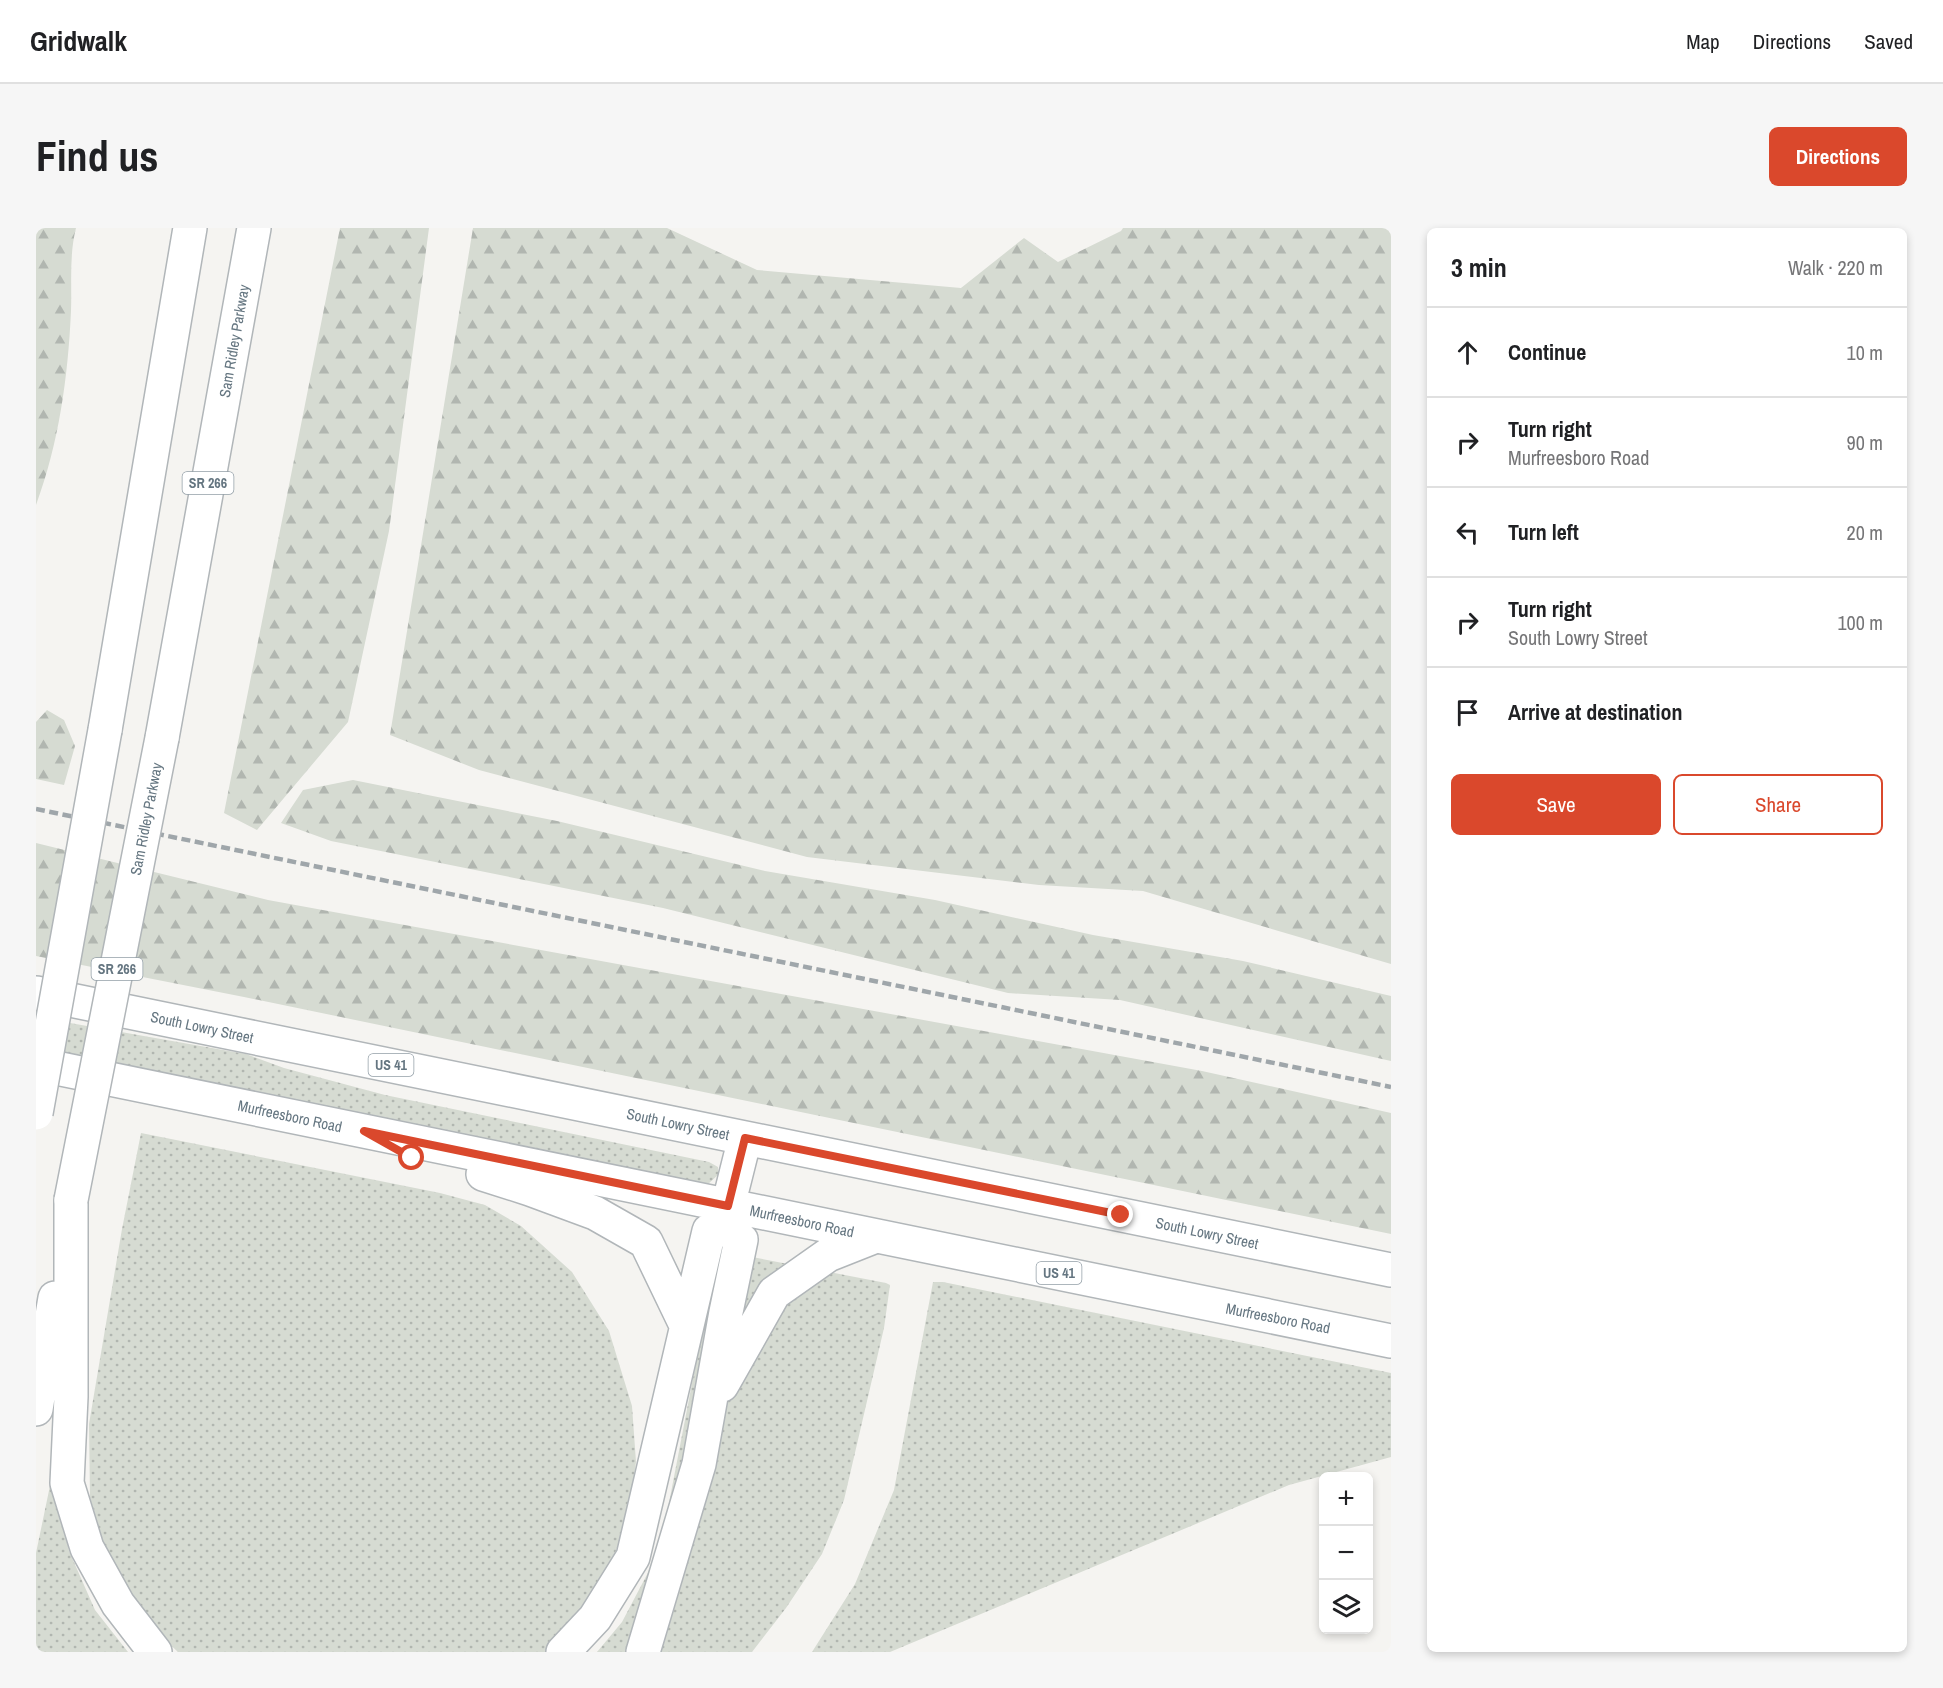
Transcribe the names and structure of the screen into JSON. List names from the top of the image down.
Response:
{
  "streets": {
    "main road": [
      "Sam Ridley Parkway",
      "SR 266",
      "South Lowry Street",
      "US 41",
      "Murfreesboro Road"
    ]
  },
  "page": {
    "header": "Gridwalk",
    "nav": ["Map", "Directions", "Saved"],
    "buttons": [
      "Directions",
      ["Save", "Share"]
    ],
    "title": "Find us",
    "heading": ["3 min", "Walk · 220 m"],
    "list": [
      ["Continue", "10 m"],
      ["Turn right", "Murfreesboro Road", "90 m"],
      ["Turn left", "20 m"],
      ["Turn right", "South Lowry Street", "100 m"],
      "Arrive at destination"
    ],
    "map_buttons": ["+", "−"]
  }
}
